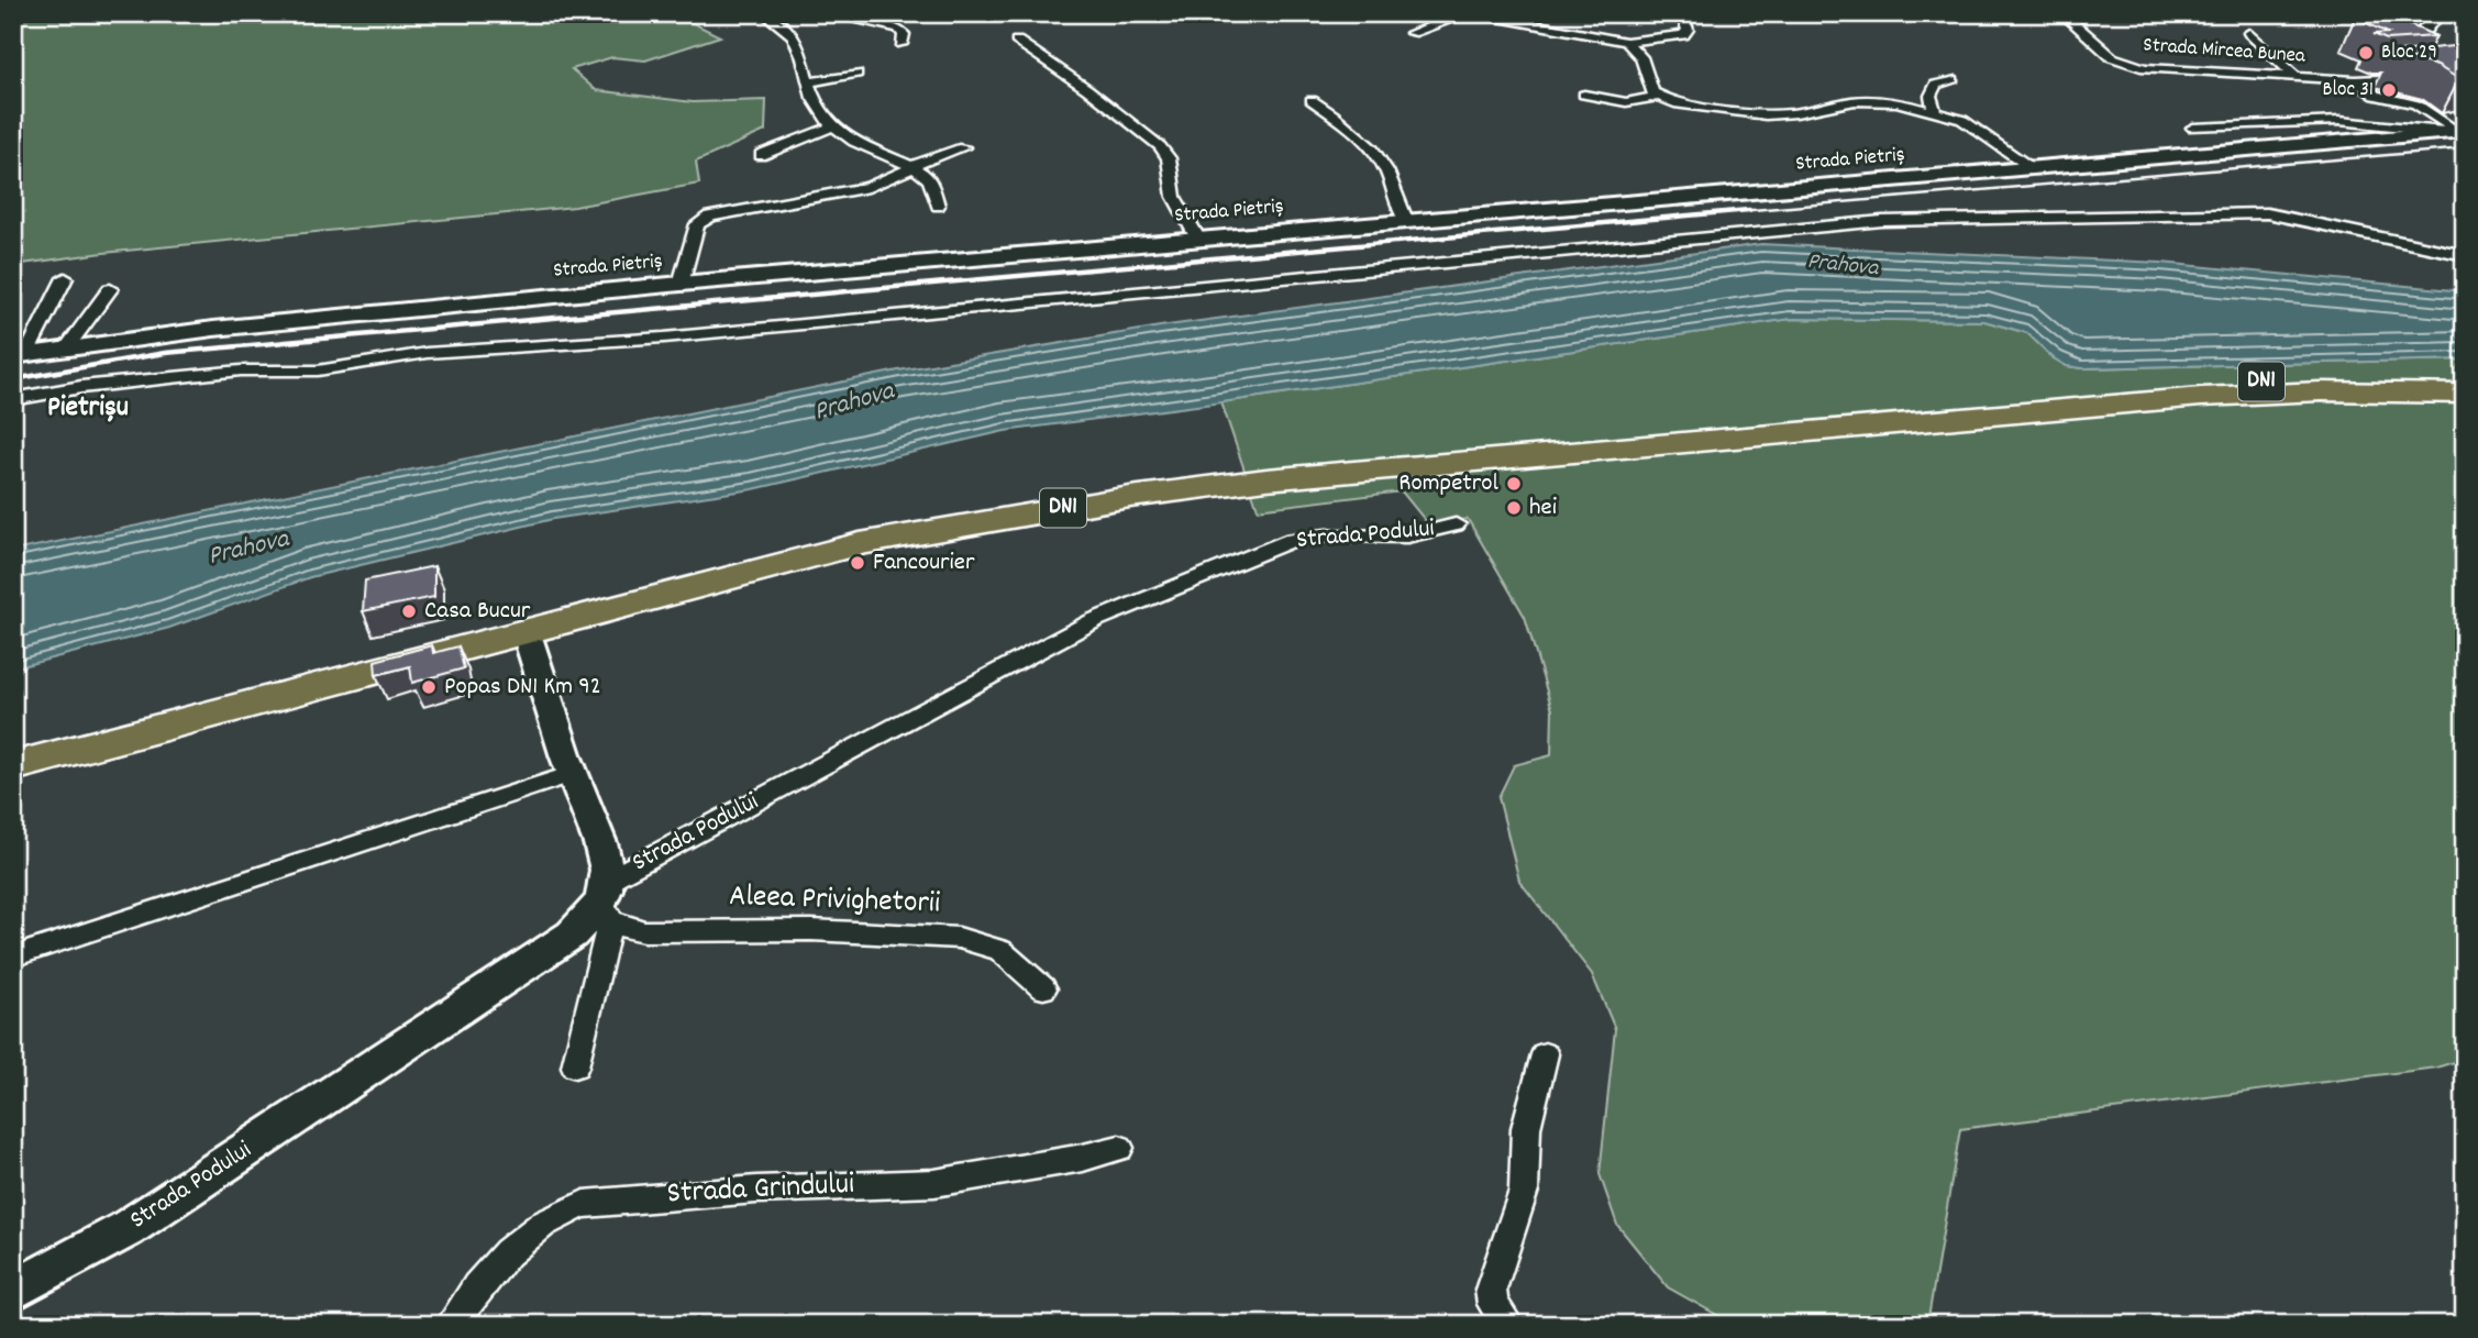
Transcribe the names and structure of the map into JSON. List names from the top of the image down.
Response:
{
  "streets": {
    "highway": ["DN1"],
    "main road": ["Strada Pietriș"],
    "street": [
      "Strada Mircea Bunea",
      "Strada Podului",
      "Aleea Privighetorii",
      "Strada Grindului"
    ]
  },
  "crossings": [
    ["Strada Podului", "Aleea Privighetorii"]
  ],
  "districts": ["Pietrișu"],
  "water": ["Prahova"],
  "places": [
    "Bloc 29",
    "Bloc 31",
    "Rompetrol",
    "hei",
    "Fancourier",
    "Casa Bucur",
    "Popas DN1 Km 92"
  ]
}
